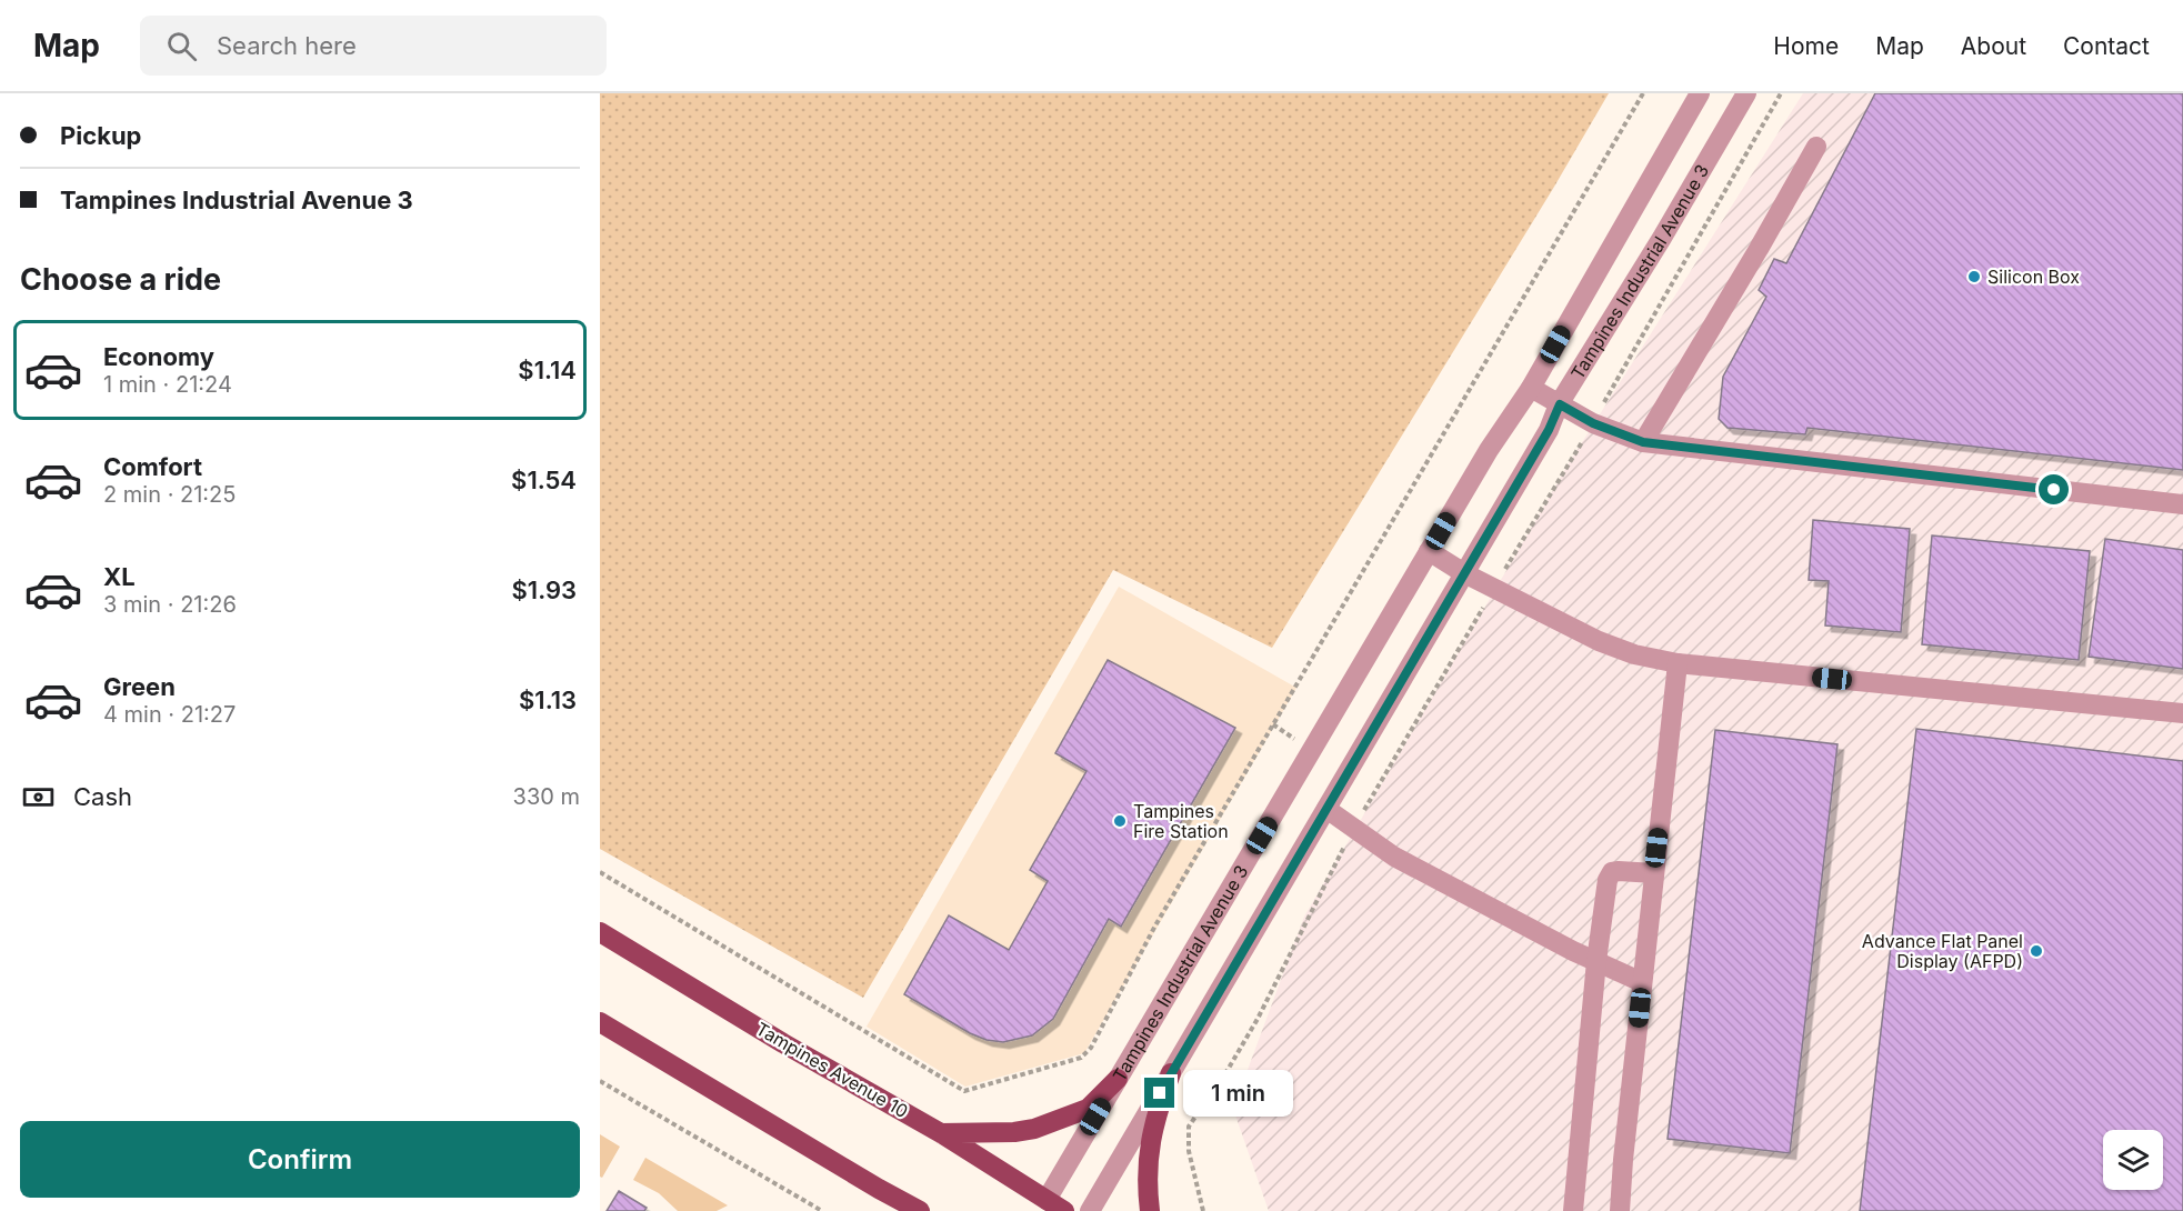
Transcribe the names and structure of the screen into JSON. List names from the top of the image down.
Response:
{
  "streets": {
    "main road": ["Tampines Avenue 10"],
    "street": ["Tampines Industrial Avenue 3"]
  },
  "crossings": [
    ["Tampines Industrial Avenue 3", "Tampines Avenue 10"]
  ],
  "places": ["Silicon Box", "Tampines Fire Station", "Advance Flat Panel Display (AFPD)"],
  "page": {
    "header": "Map",
    "search": "Search here",
    "nav": [
      "Home",
      "Map",
      "About",
      "Contact"
    ],
    "banner": ["Pickup", "Tampines Industrial Avenue 3"],
    "heading": "Choose a ride",
    "list": [
      {
        "name": "Economy",
        "note": "1 min · 21:24",
        "value": "$1.14"
      },
      {
        "name": "Comfort",
        "note": "2 min · 21:25",
        "value": "$1.54"
      },
      {
        "name": "XL",
        "note": "3 min · 21:26",
        "value": "$1.93"
      },
      {
        "name": "Green",
        "note": "4 min · 21:27",
        "value": "$1.13"
      }
    ],
    "pay": ["Cash", "330 m"],
    "bubble": "1 min",
    "buttons": "Confirm"
  }
}
